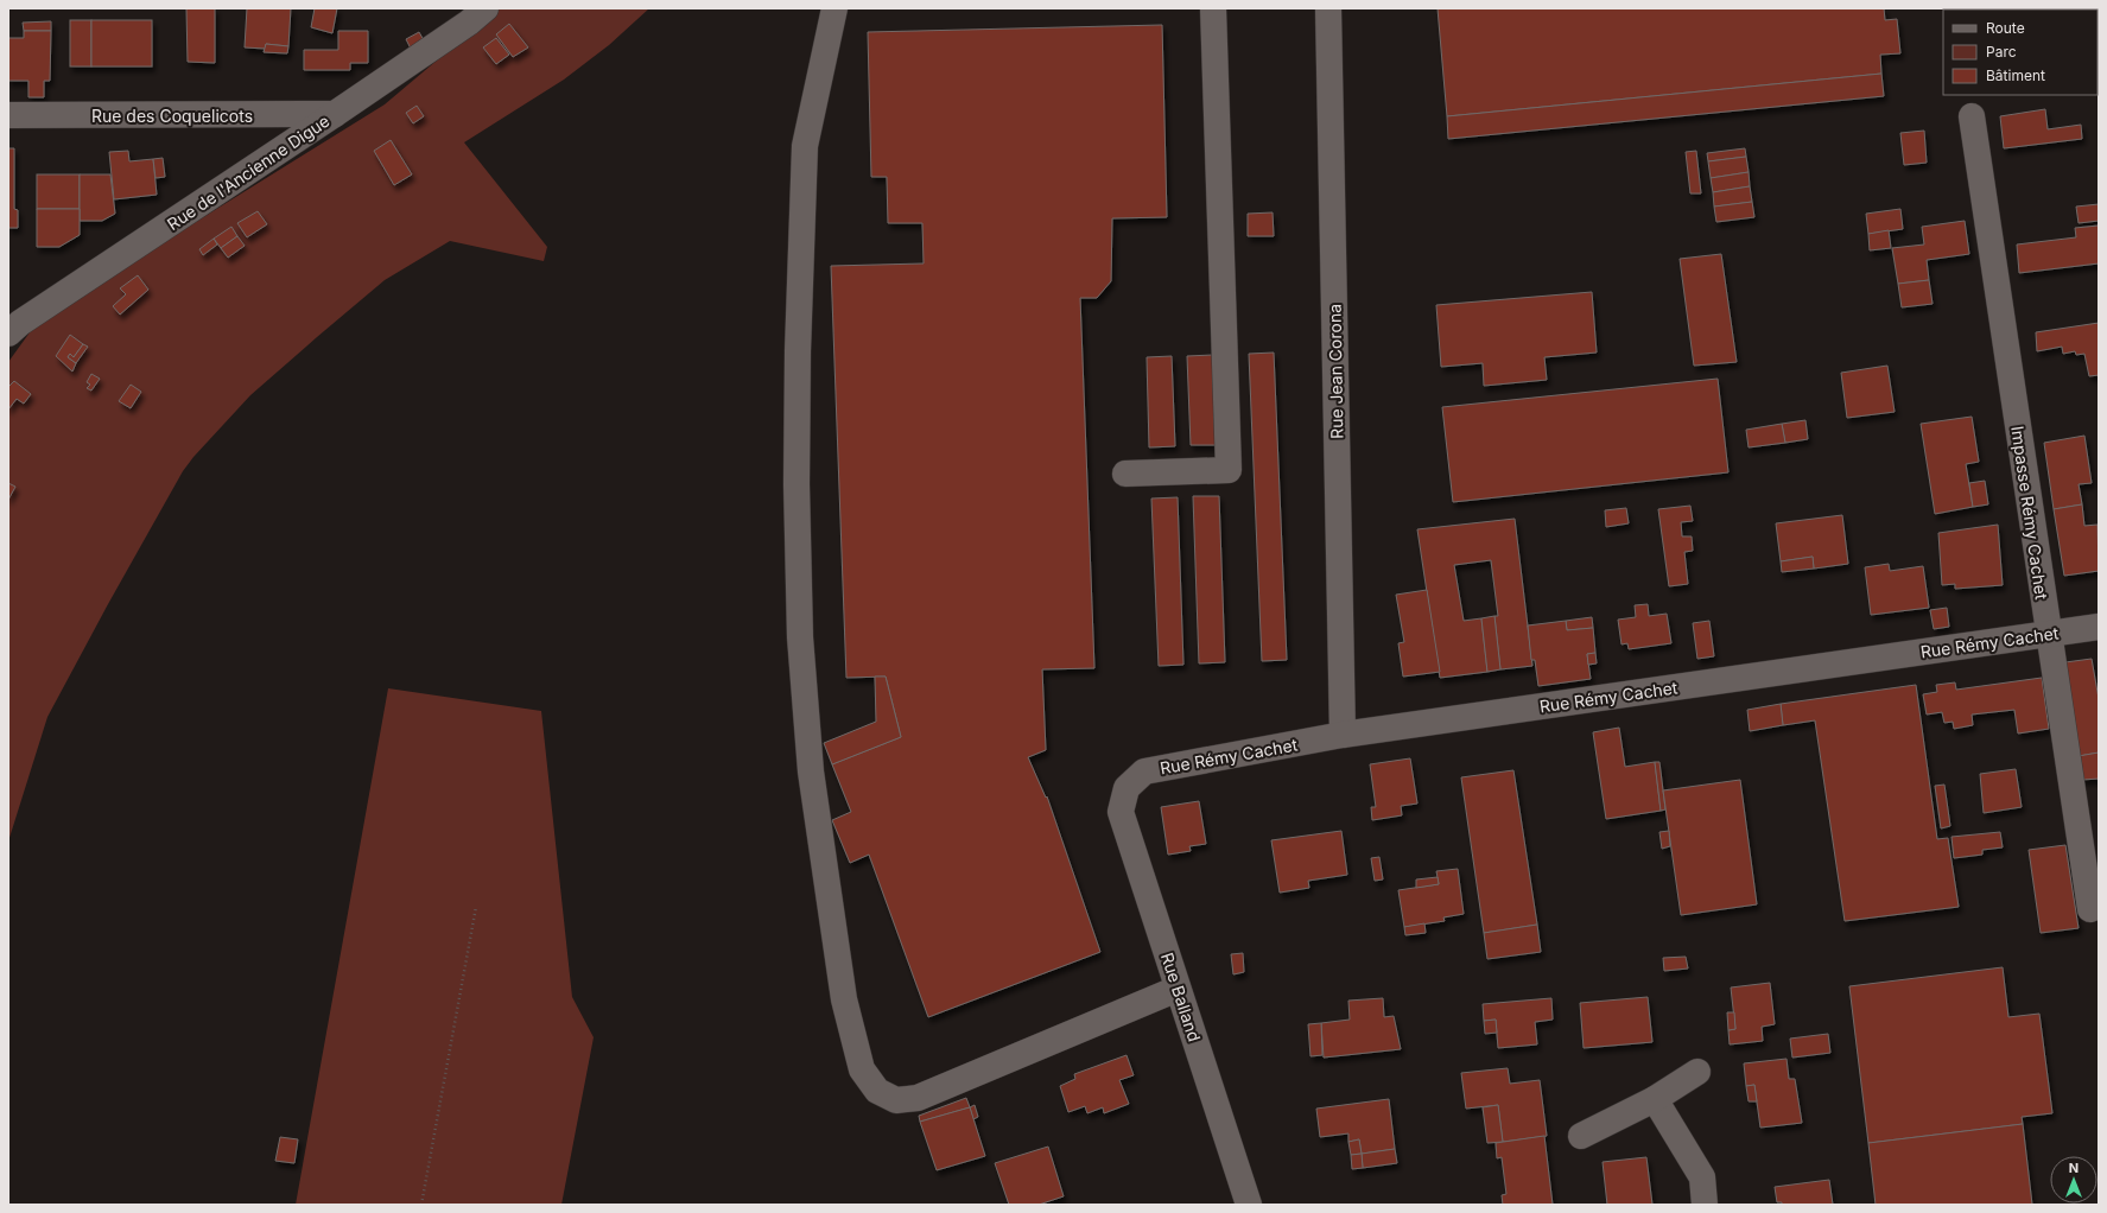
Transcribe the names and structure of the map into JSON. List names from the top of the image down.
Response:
{
  "streets": {
    "street": [
      "Rue des Coquelicots",
      "Rue de l'Ancienne Digue",
      "Rue Jean Corona",
      "Impasse Rémy Cachet",
      "Rue Rémy Cachet",
      "Rue Balland"
    ]
  },
  "crossings": [
    ["Rue des Coquelicots", "Rue de l'Ancienne Digue"],
    ["Rue Jean Corona", "Rue Rémy Cachet"],
    ["Impasse Rémy Cachet", "Rue Rémy Cachet"],
    ["Rue Rémy Cachet", "Rue Balland"]
  ],
  "legend": ["Route", "Parc", "Bâtiment"],
  "north": "top"
}
